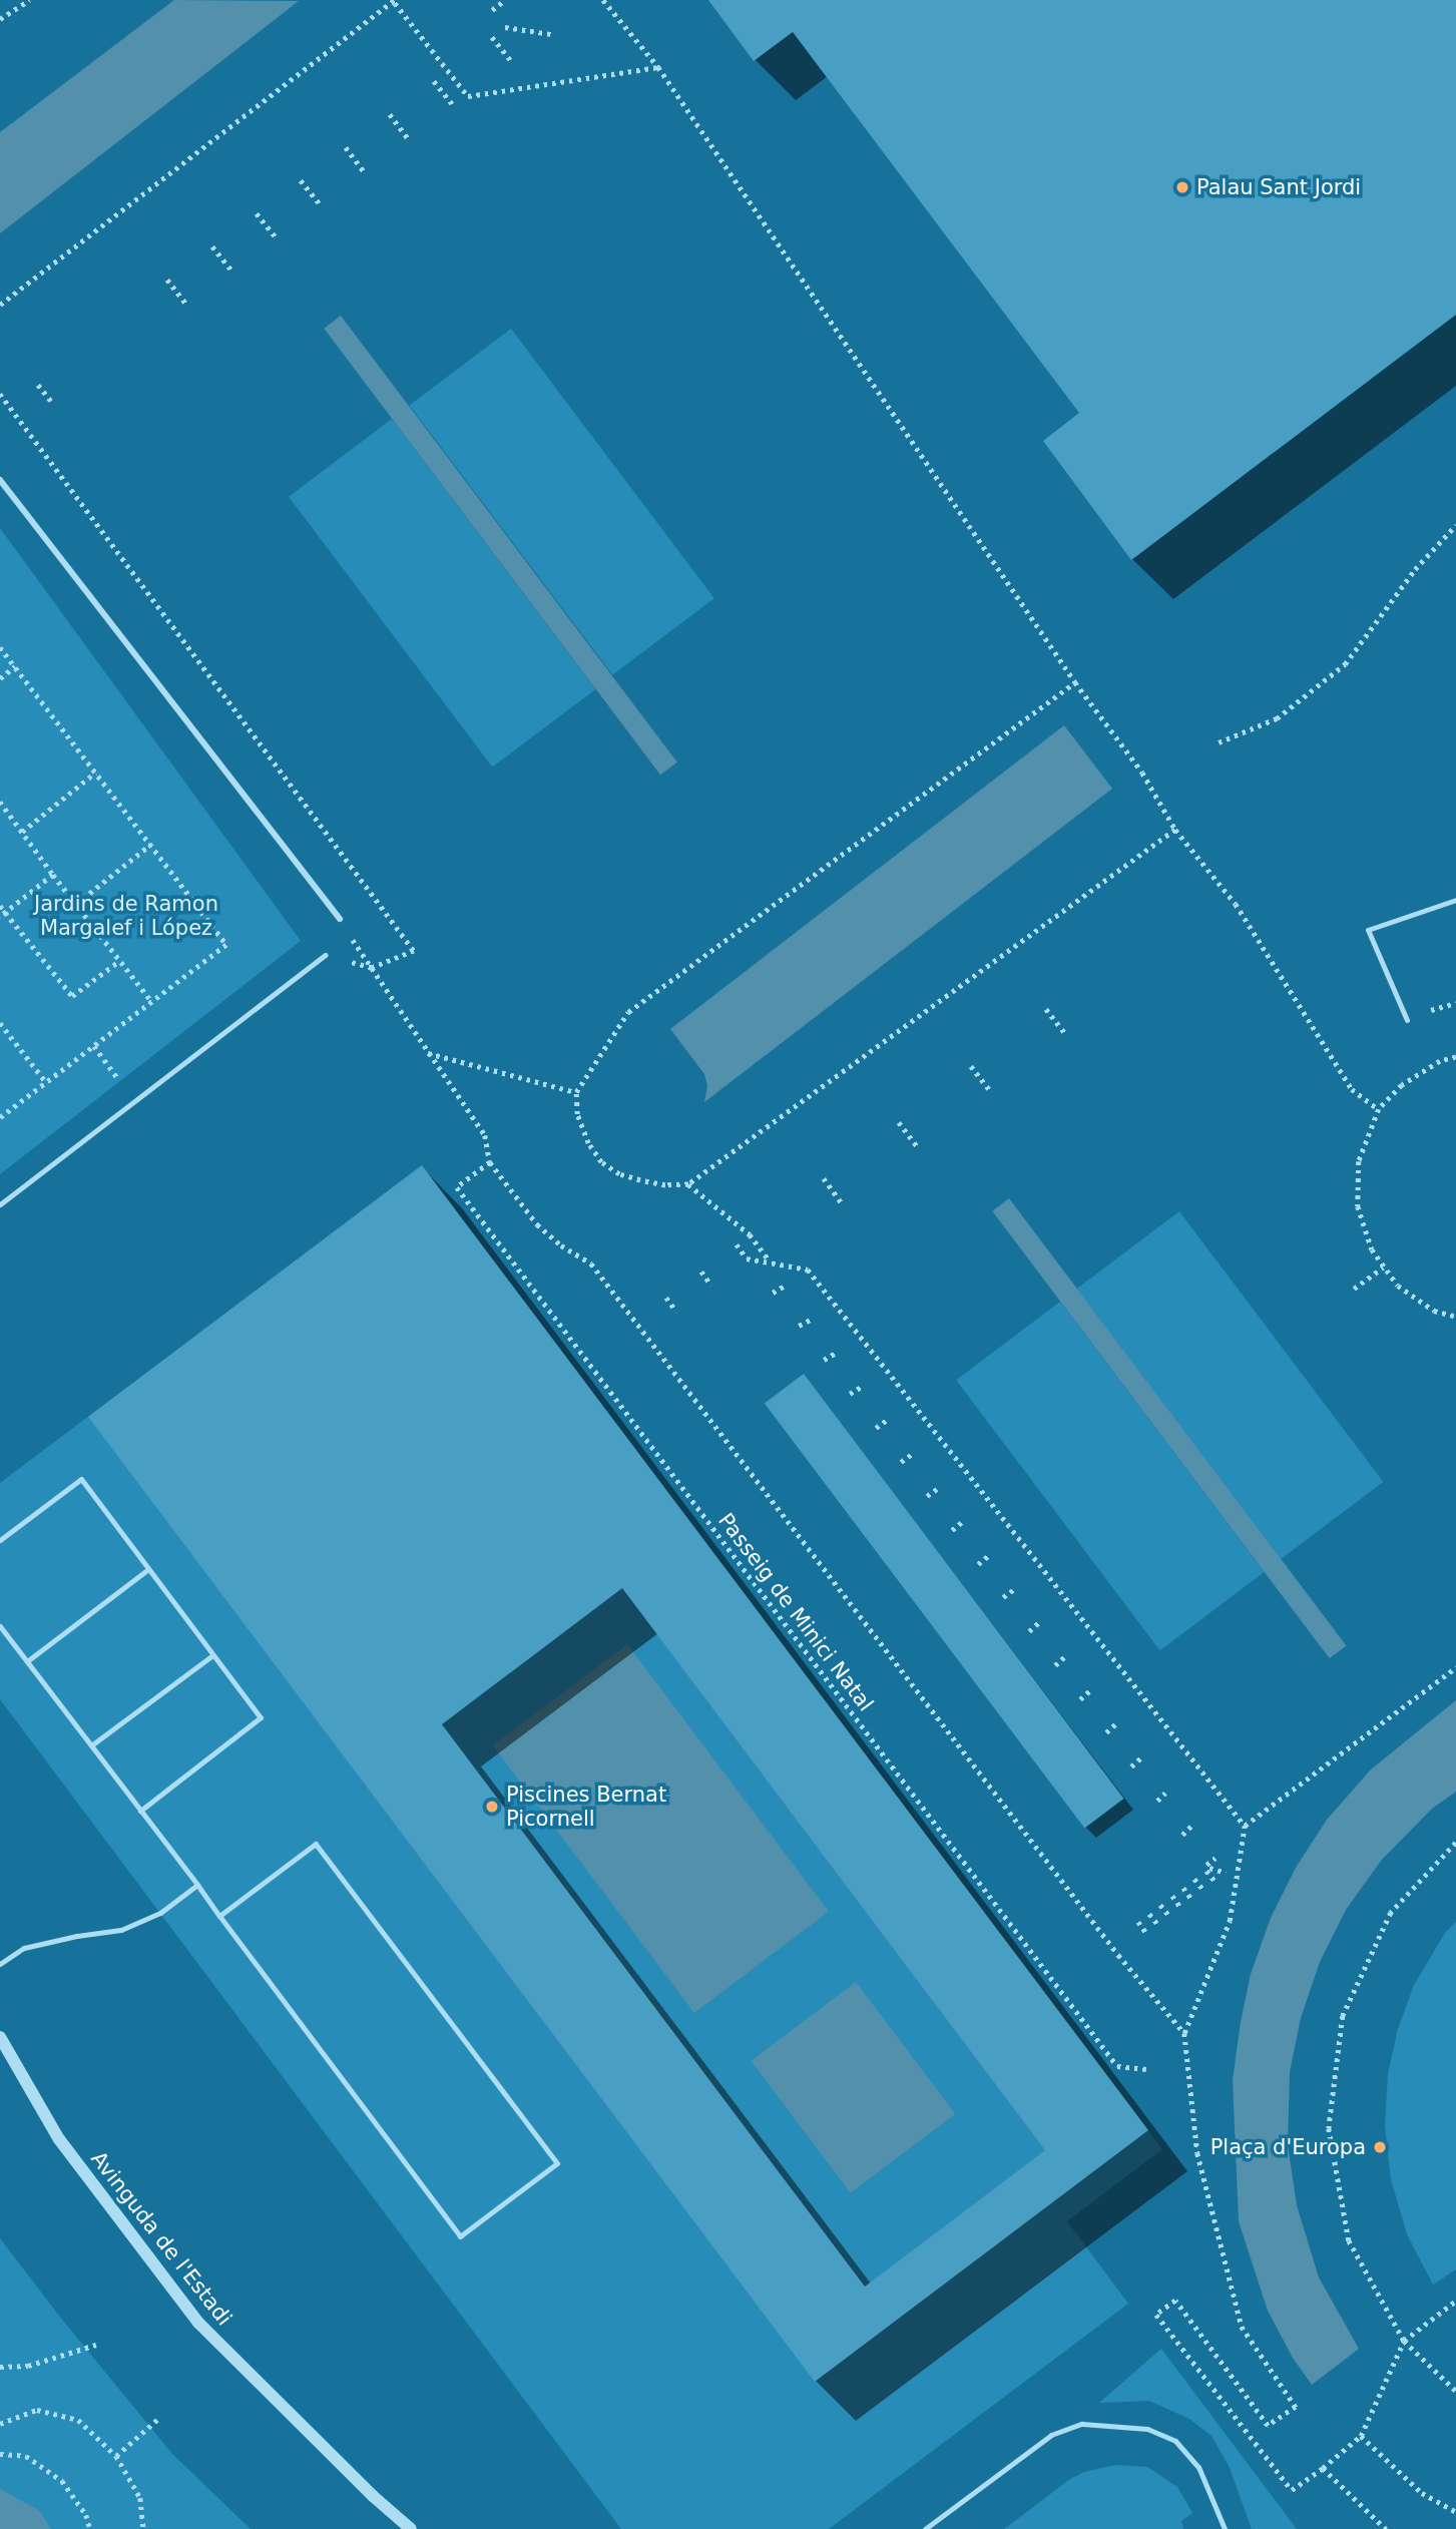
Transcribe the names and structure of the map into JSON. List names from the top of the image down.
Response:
{
  "streets": {
    "street": ["Avinguda de l'Estadi"],
    "path": ["Passeig de Minici Natal"]
  },
  "parks": ["Jardins de Ramon Margalef i López"],
  "places": ["Palau Sant Jordi", "Piscines Bernat Picornell", "Plaça d'Europa"]
}
